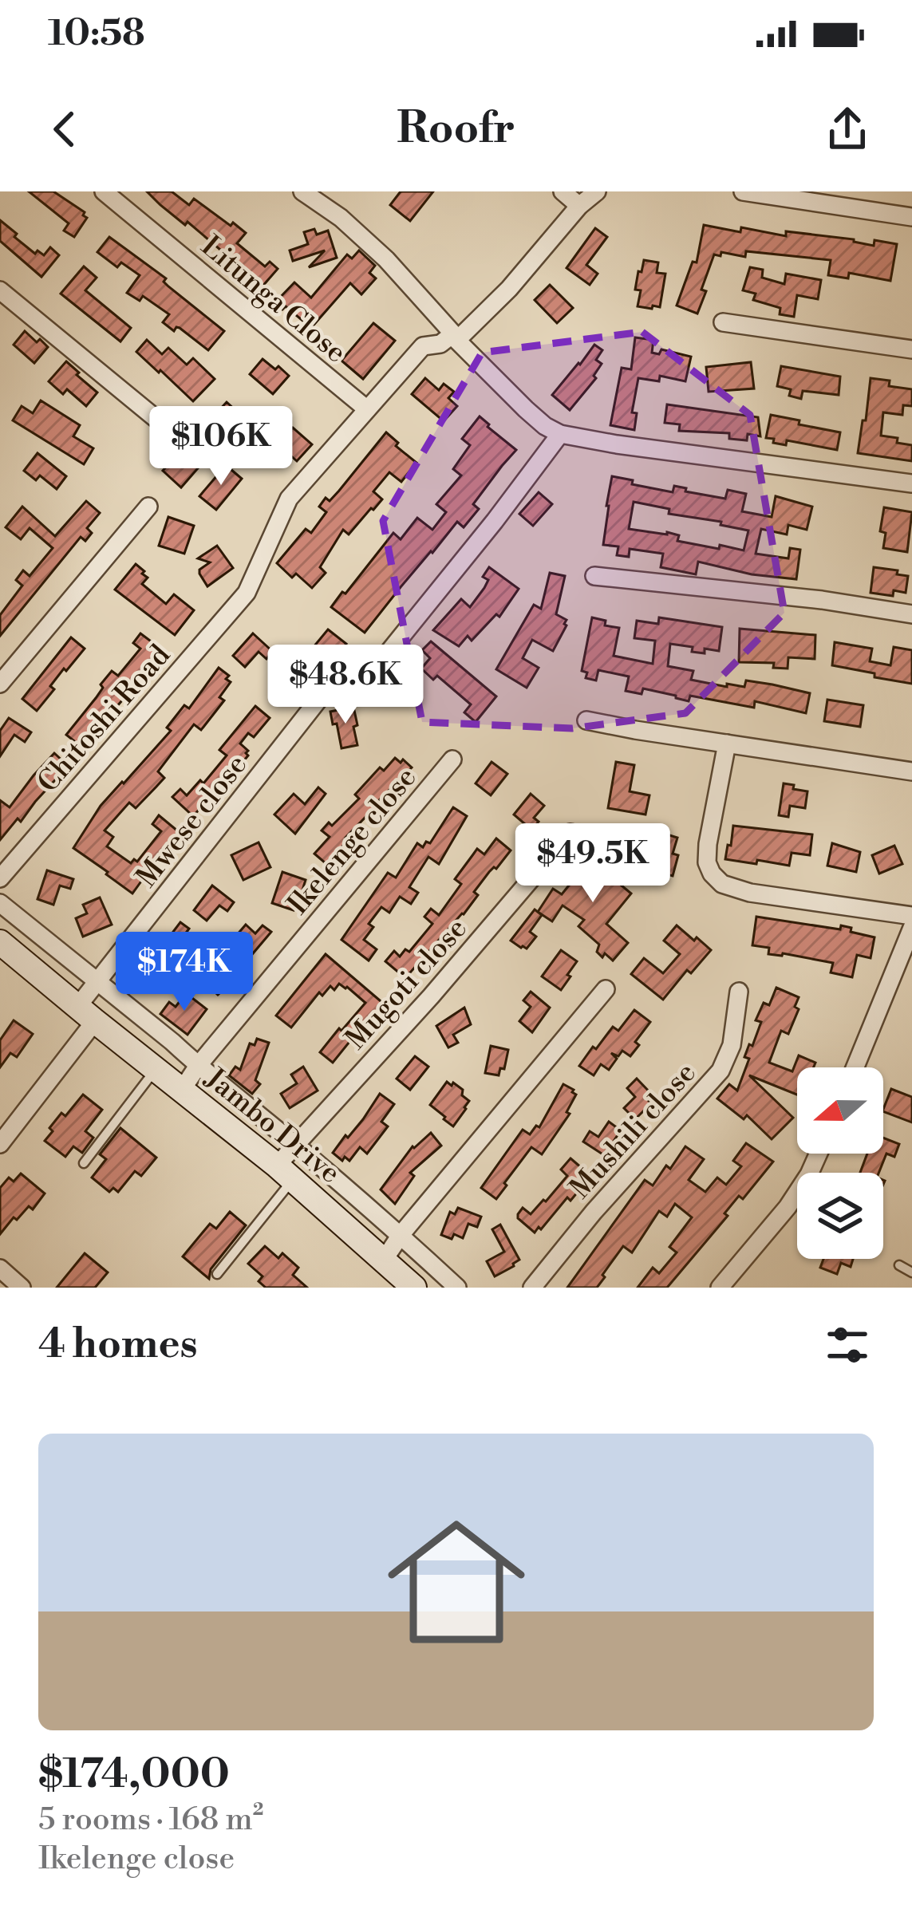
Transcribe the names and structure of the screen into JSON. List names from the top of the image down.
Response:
{
  "streets": {
    "street": [
      "Litunga Close",
      "Chitoshi Road",
      "Mwese close",
      "Ikelenge close",
      "Mugoti close",
      "Jambo Drive",
      "Mushili close"
    ]
  },
  "crossings": [
    ["Litunga Close", "Chitoshi Road"],
    ["Mwese close", "Jambo Drive"],
    ["Ikelenge close", "Jambo Drive"],
    ["Mugoti close", "Jambo Drive"]
  ],
  "north": "left",
  "page": {
    "status": "10:58",
    "header": "Roofr",
    "price": [
      "$106K",
      "$48.6K",
      "$49.5K",
      "$174K"
    ],
    "heading": "4 homes",
    "list": [
      {
        "name": "$174,000",
        "note": "5 rooms · 168 m² · Ikelenge close"
      }
    ]
  }
}
